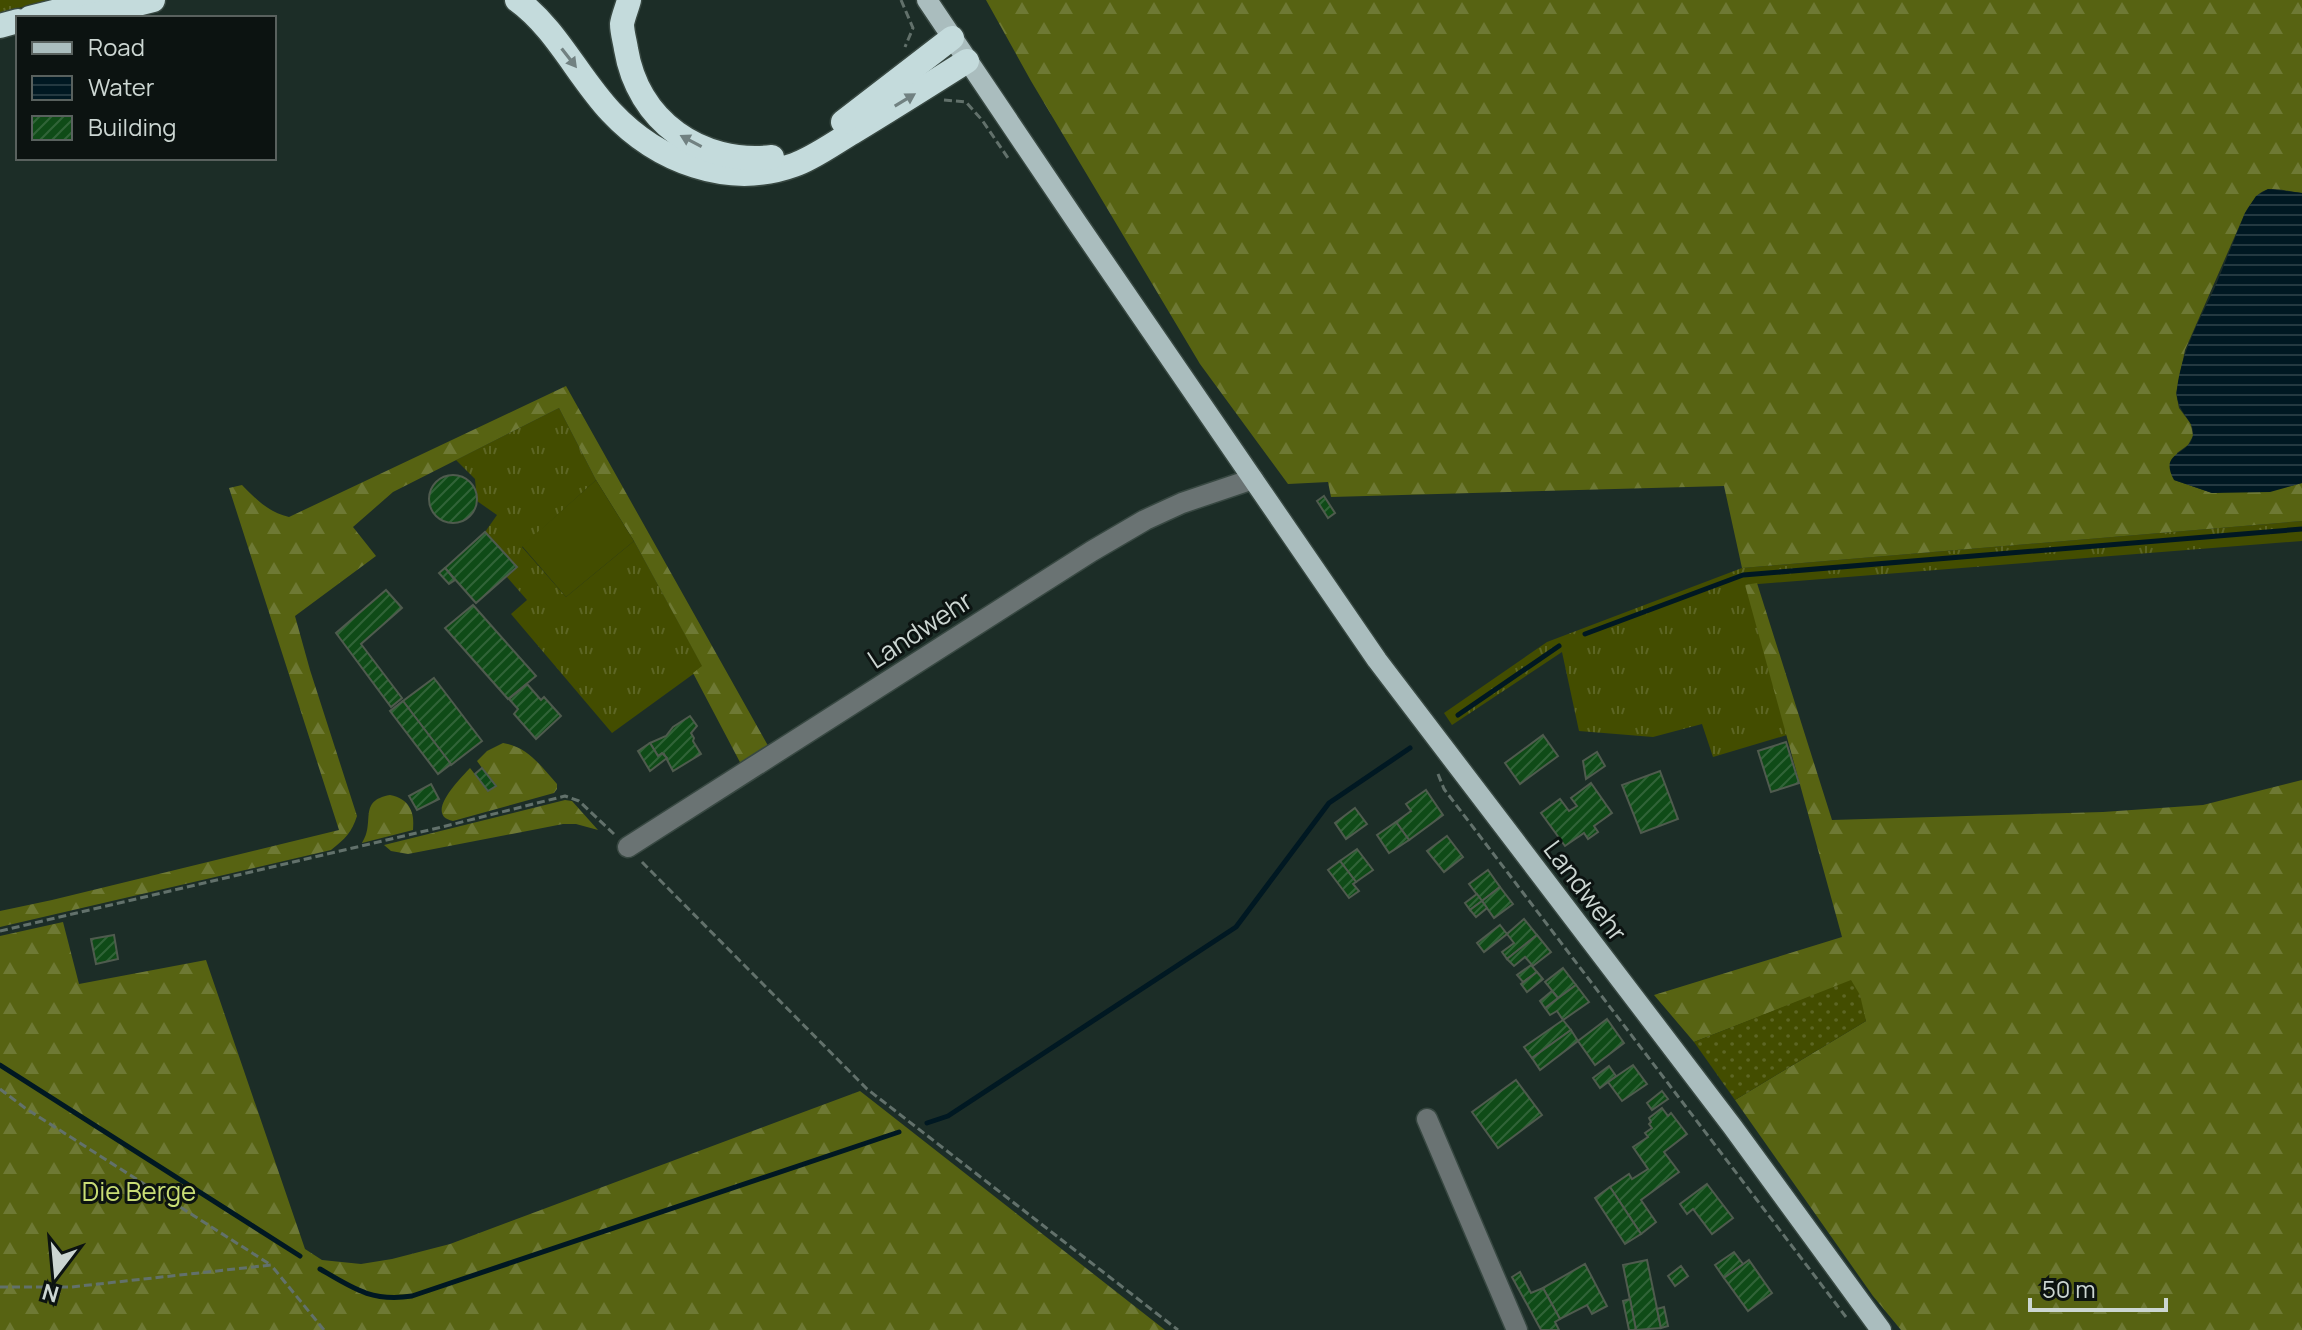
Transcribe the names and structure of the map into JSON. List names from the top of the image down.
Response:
{
  "streets": {
    "main road": ["Landwehr"]
  },
  "parks": ["Die Berge"],
  "legend": ["Road", "Water", "Building"],
  "scale_bar": "50 m",
  "north": "bottom"
}
